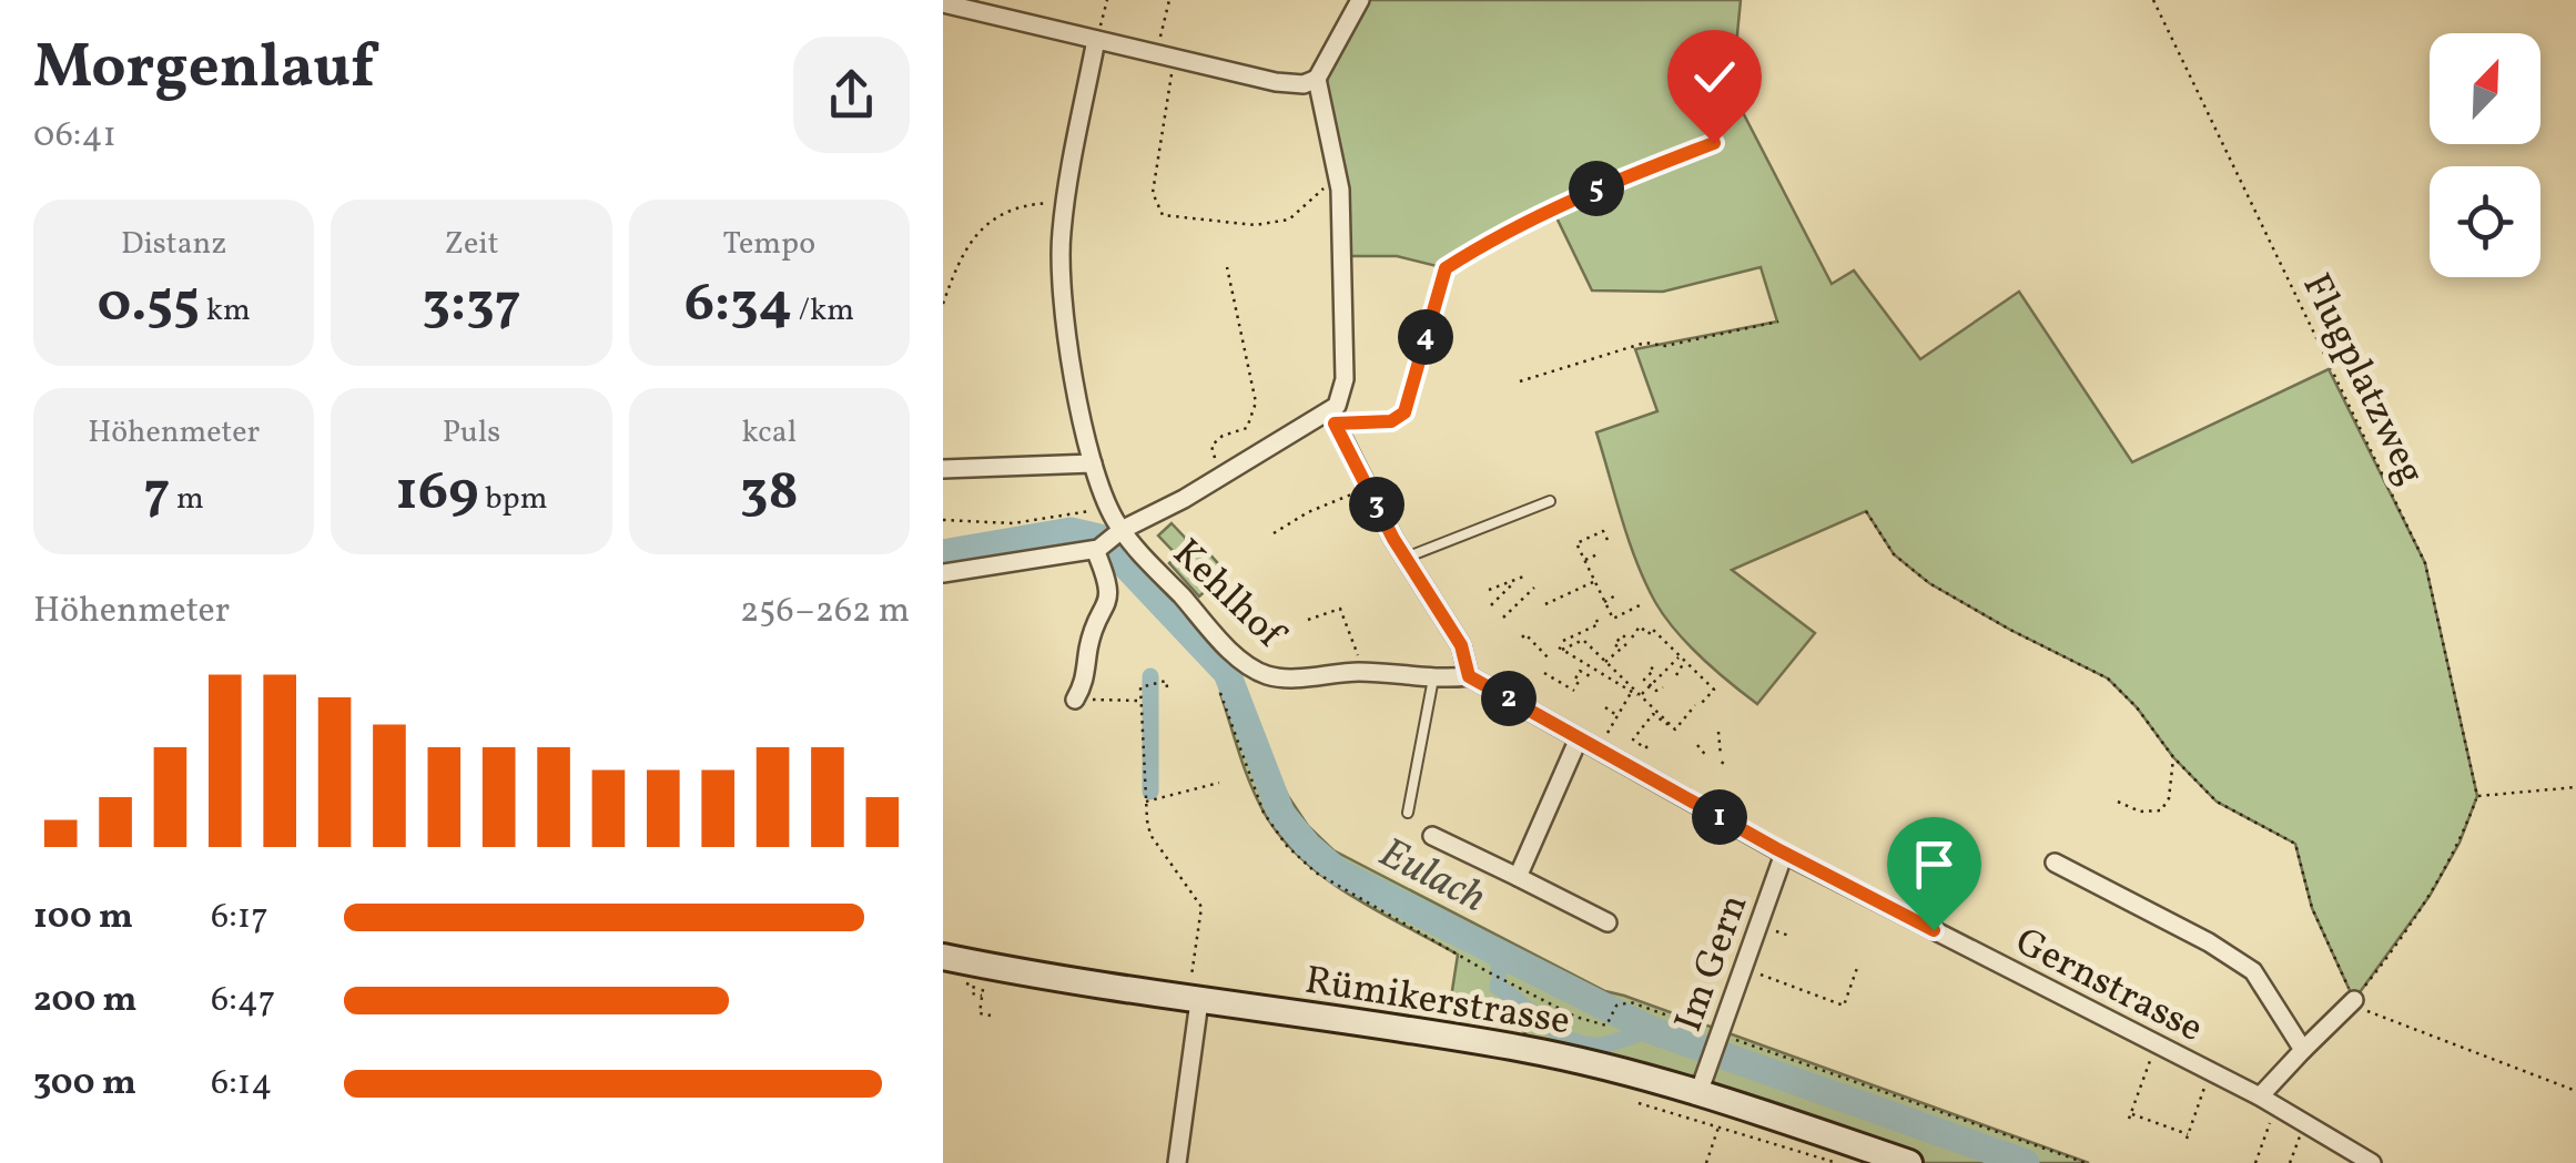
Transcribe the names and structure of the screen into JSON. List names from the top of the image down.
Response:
{
  "streets": {
    "main road": ["Rümikerstrasse"],
    "street": ["Kehlhof", "Im Gern", "Gernstrasse"],
    "path": ["Flugplatzweg"]
  },
  "crossings": [
    ["Kehlhof", "Gernstrasse"],
    ["Im Gern", "Gernstrasse"],
    ["Im Gern", "Rümikerstrasse"]
  ],
  "water": ["Eulach"],
  "north": "top right",
  "page": {
    "heading": ["Morgenlauf", "06:41"],
    "pins": [
      "5",
      "4",
      "3",
      "2",
      "1"
    ],
    "stats": [
      ["Distanz", "0.55 km"],
      ["Zeit", "3:37"],
      ["Tempo", "6:34 /km"],
      ["Höhenmeter", "7 m"],
      ["Puls", "169 bpm"],
      ["kcal", "38"]
    ],
    "chart": ["Höhenmeter", "256–262 m"],
    "list": [
      {
        "name": "100 m",
        "note": "6:17"
      },
      {
        "name": "200 m",
        "note": "6:47"
      },
      {
        "name": "300 m",
        "note": "6:14"
      }
    ]
  }
}
